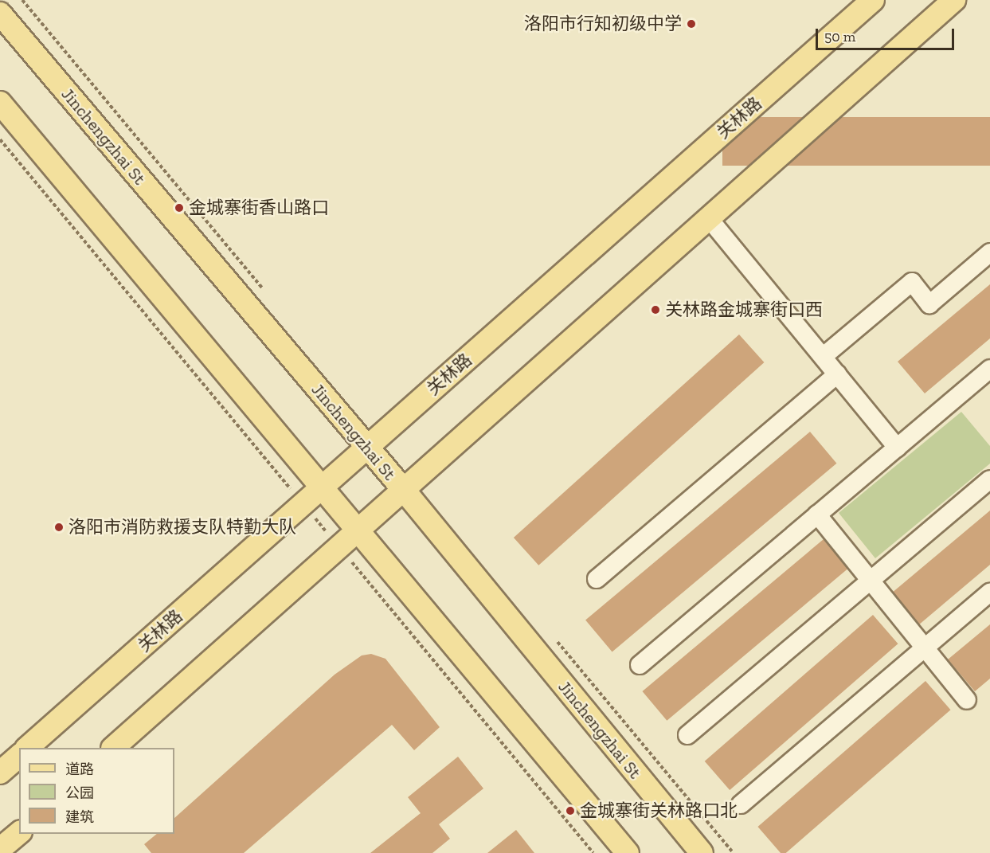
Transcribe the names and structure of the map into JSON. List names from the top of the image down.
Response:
{
  "streets": {
    "main road": ["关林路", "Jinchengzhai St"]
  },
  "crossings": [
    ["关林路", "Jinchengzhai St"]
  ],
  "places": [
    "洛阳市行知初级中学",
    "金城寨街香山路口",
    "关林路金城寨街口西",
    "洛阳市消防救援支队特勤大队",
    "金城寨街关林路口北"
  ],
  "legend": ["道路", "公园", "建筑"],
  "scale_bar": "50 m"
}
